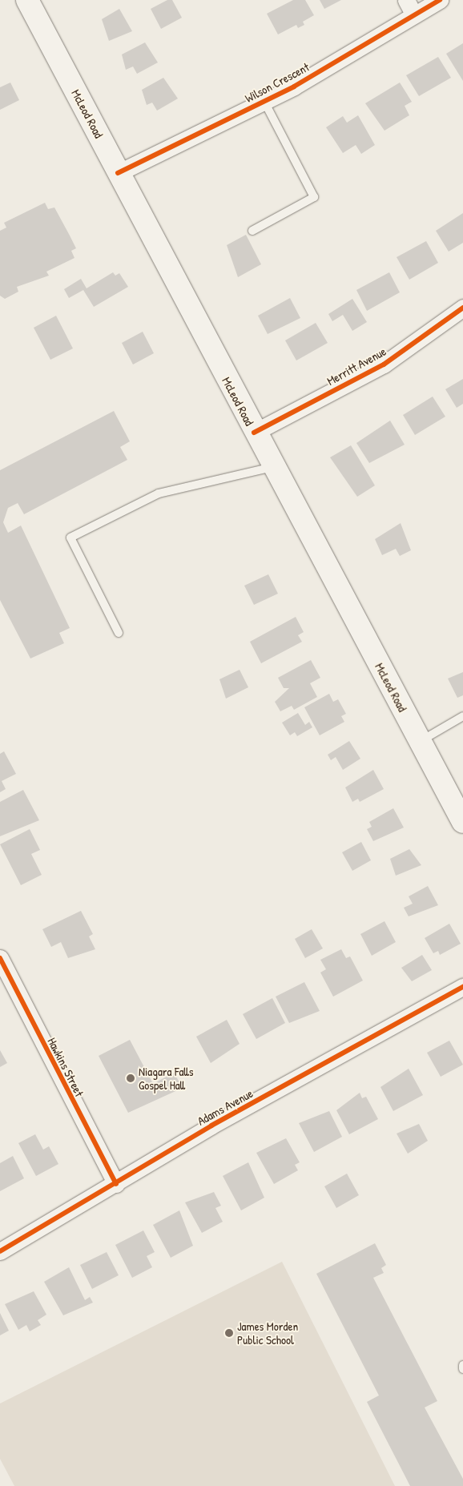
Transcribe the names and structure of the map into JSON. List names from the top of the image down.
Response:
{
  "streets": {
    "main road": ["McLeod Road"],
    "street": [
      "Wilson Crescent",
      "Merritt Avenue",
      "Hawkins Street",
      "Adams Avenue"
    ]
  },
  "crossings": [
    ["Wilson Crescent", "McLeod Road"],
    ["McLeod Road", "Merritt Avenue"],
    ["Hawkins Street", "Adams Avenue"]
  ],
  "places": ["Niagara Falls Gospel Hall", "James Morden Public School"]
}
